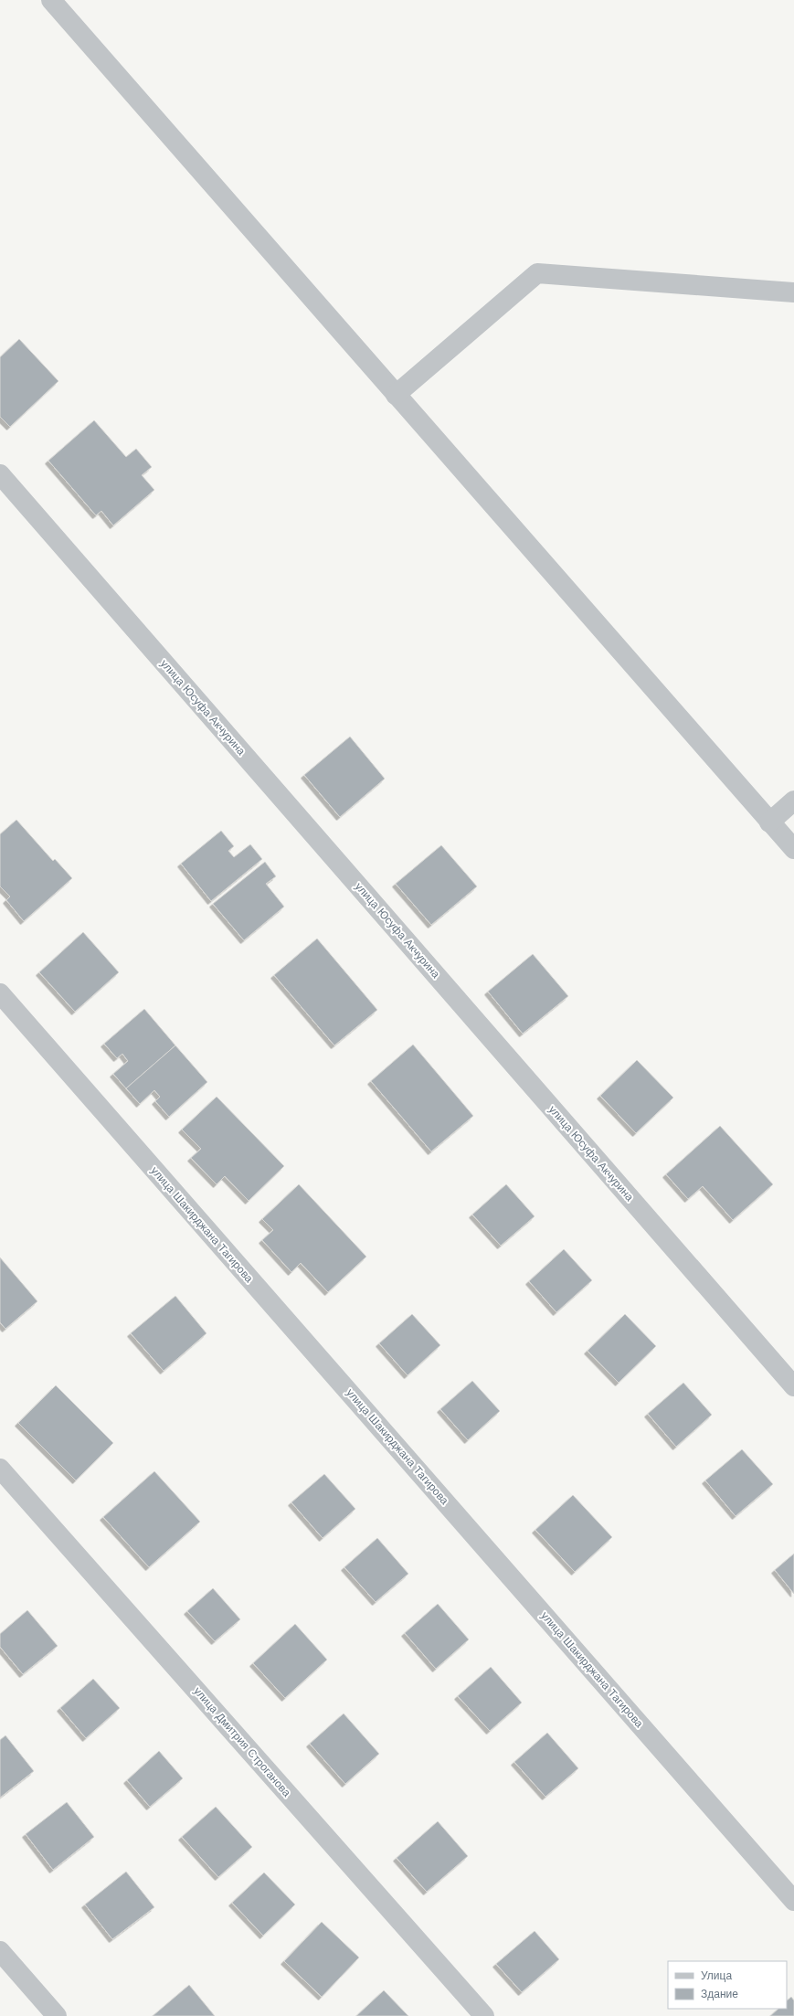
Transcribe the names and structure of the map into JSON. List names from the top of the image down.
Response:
{
  "streets": {
    "street": ["улица Юсуфа Акчурина", "улица Шакирджана Тагирова", "улица Дмитрия Строганова"]
  },
  "legend": ["Улица", "Здание"]
}
